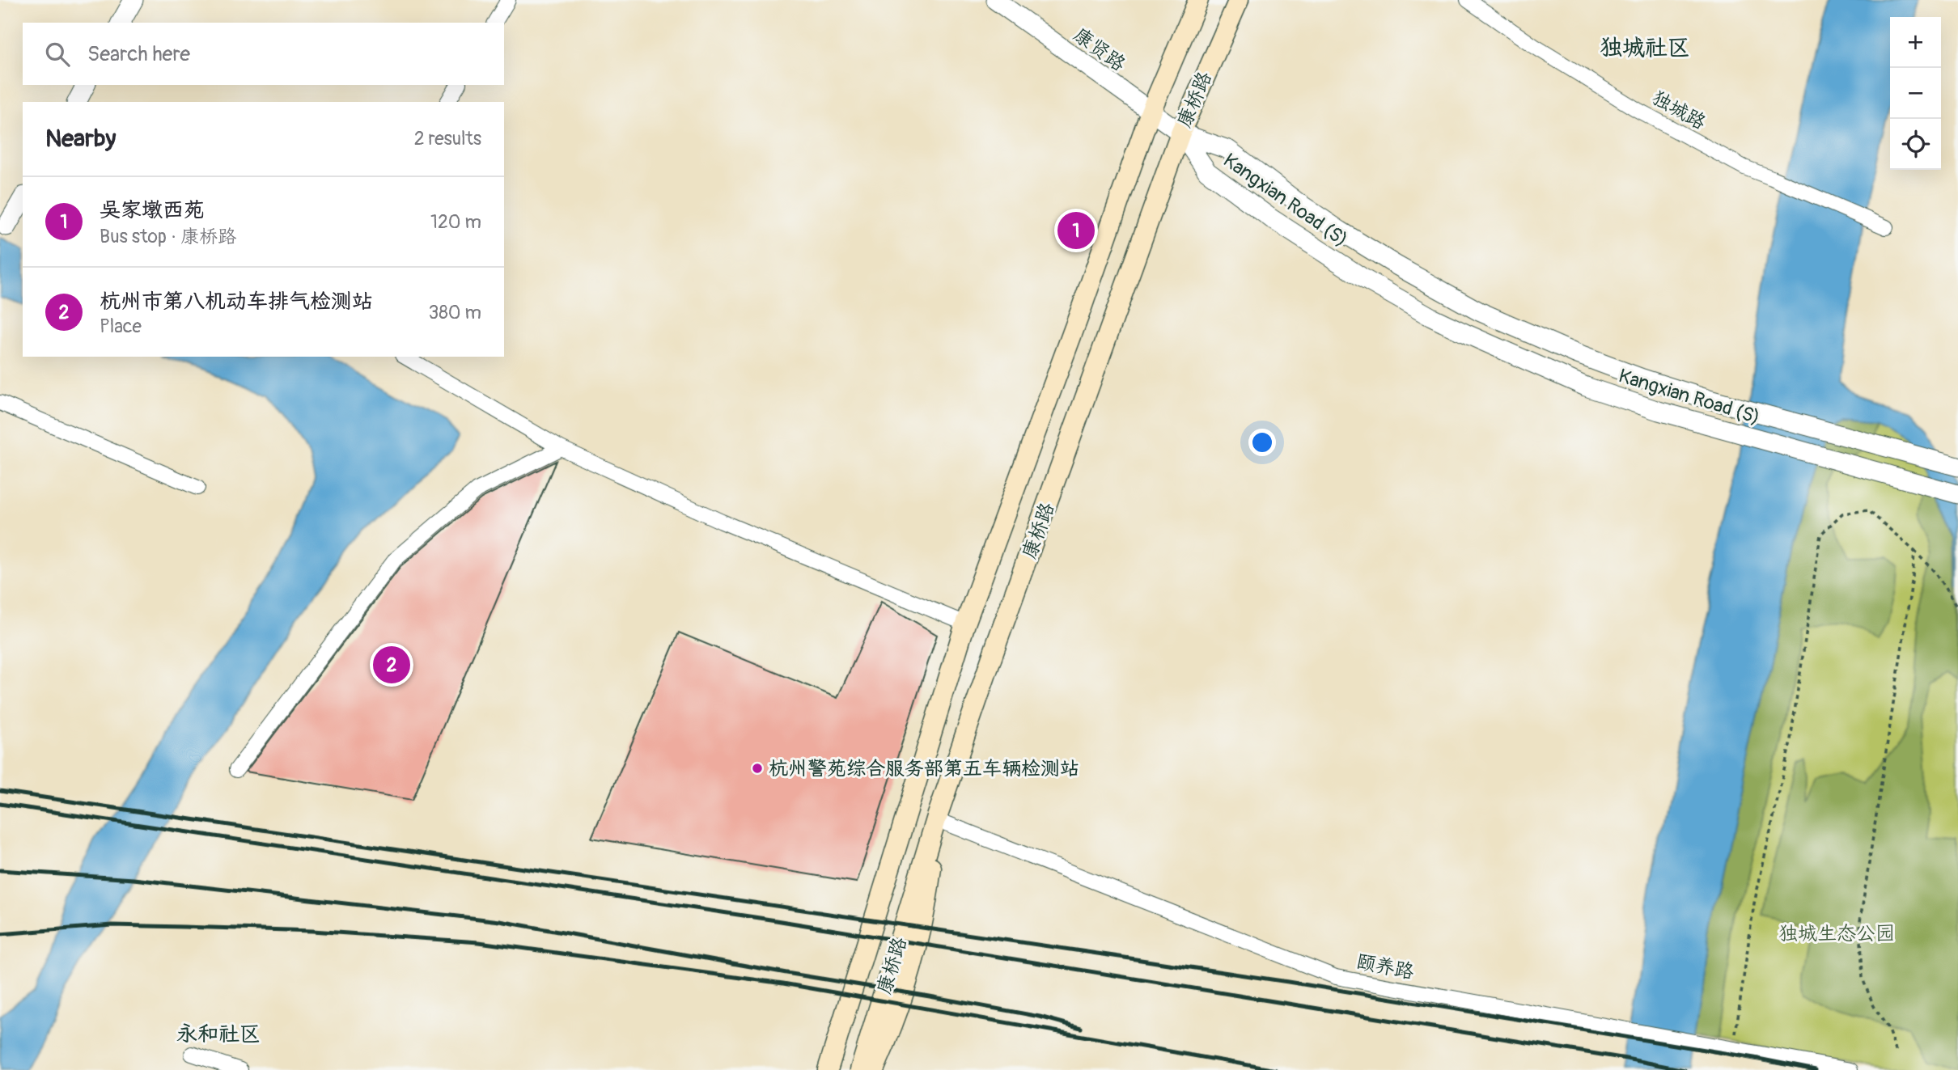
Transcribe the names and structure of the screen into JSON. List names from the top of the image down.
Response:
{
  "streets": {
    "main road": ["康桥路"],
    "street": [
      "康贤路",
      "独城路",
      "Kangxian Road (S)",
      "颐养路"
    ]
  },
  "crossings": [
    ["康贤路", "康桥路"],
    ["康贤路", "Kangxian Road (S)"],
    ["康桥路", "Kangxian Road (S)"],
    ["康桥路", "颐养路"]
  ],
  "districts": ["独城社区", "永和社区"],
  "parks": ["独城生态公园"],
  "places": ["杭州警苑综合服务部第五车辆检测站"],
  "page": {
    "map_buttons": ["+", "−"],
    "search": "Search here",
    "heading": ["Nearby", "2 results"],
    "list": [
      {
        "mark": "1",
        "name": "吴家墩西苑",
        "note": "Bus stop · 康桥路",
        "value": "120 m"
      },
      {
        "mark": "2",
        "name": "杭州市第八机动车排气检测站",
        "note": "Place",
        "value": "380 m"
      }
    ],
    "pins": ["1", "2"]
  }
}
